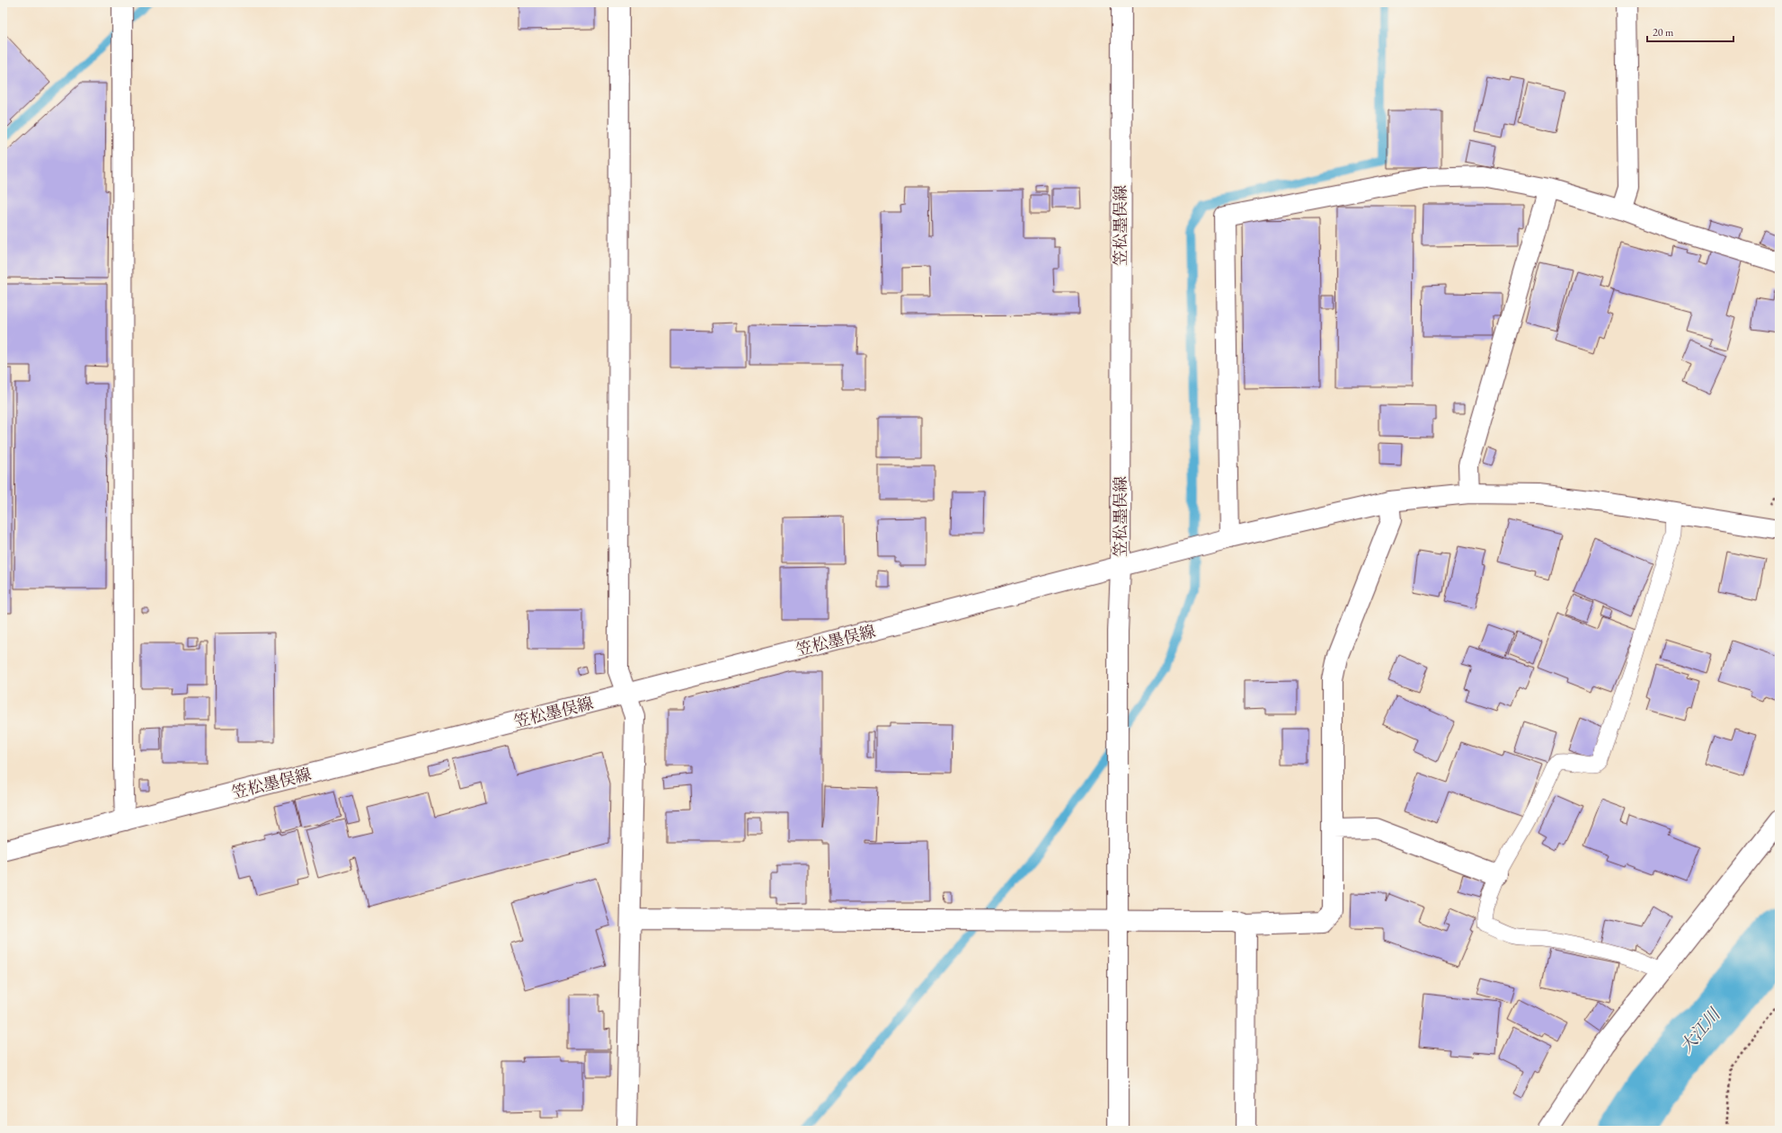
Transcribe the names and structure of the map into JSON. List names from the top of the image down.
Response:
{
  "streets": {
    "street": ["笠松墨俣線"]
  },
  "water": ["大江川"],
  "scale_bar": "20 m"
}
